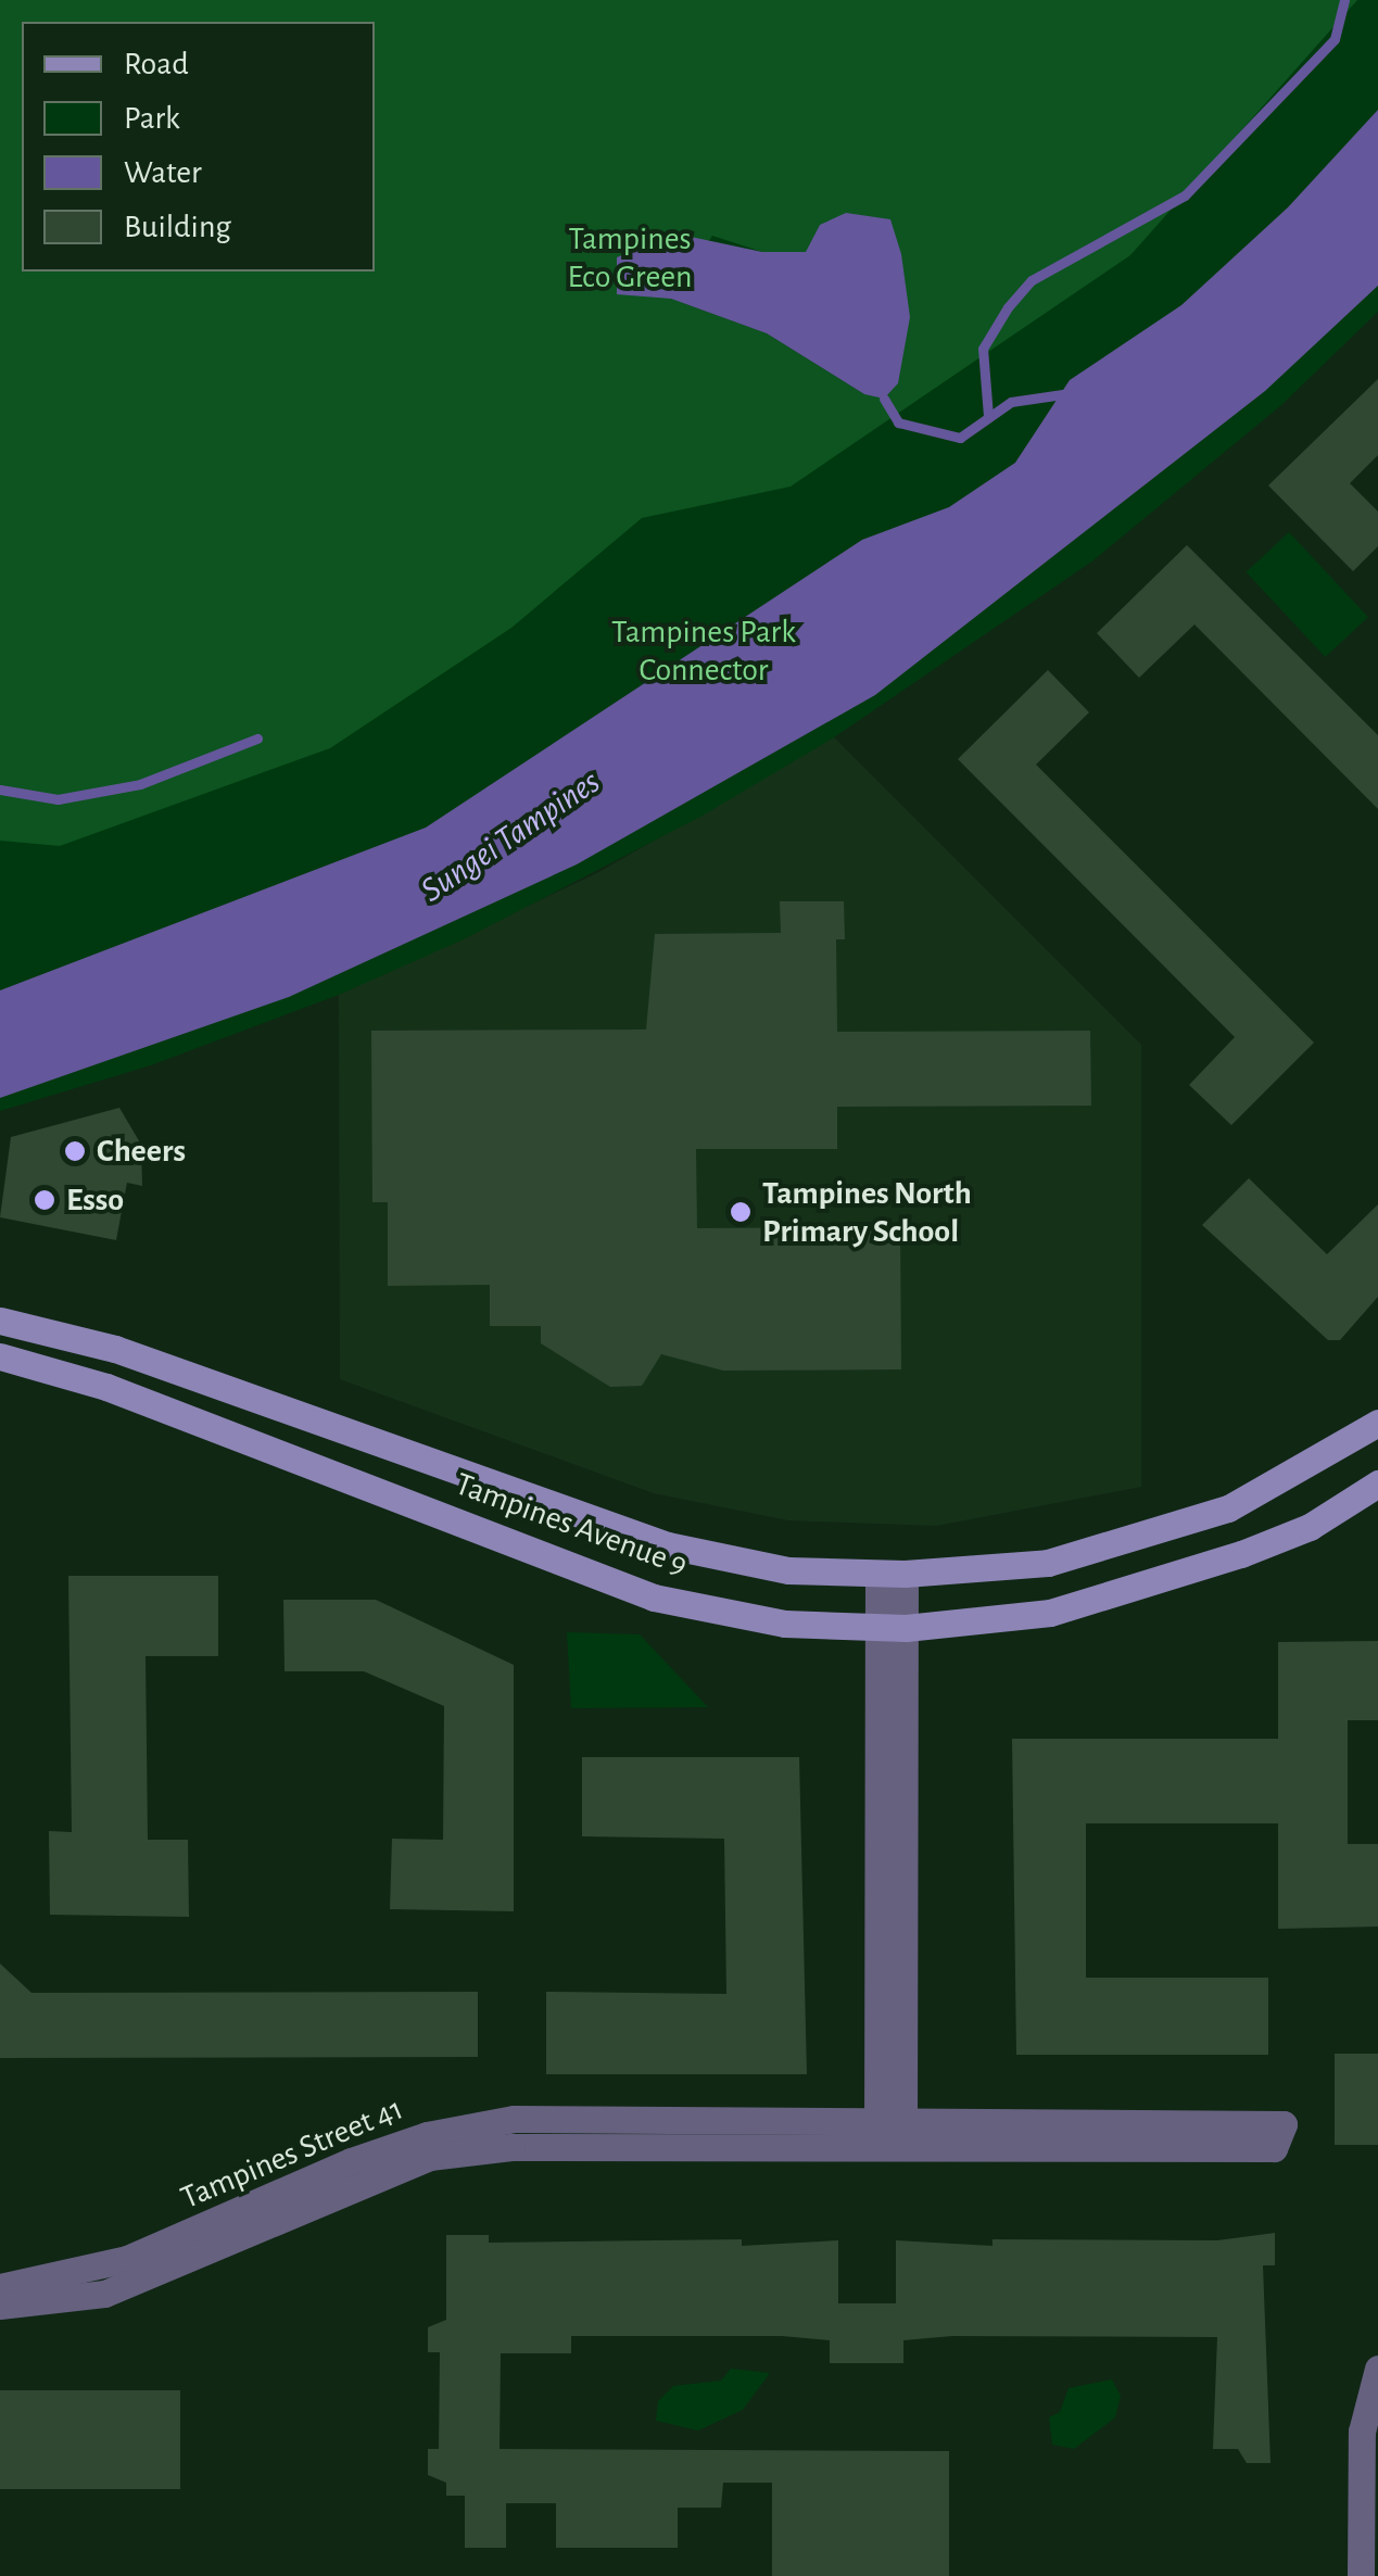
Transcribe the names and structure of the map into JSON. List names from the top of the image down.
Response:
{
  "streets": {
    "main road": ["Tampines Avenue 9"],
    "street": ["Tampines Street 41"]
  },
  "water": ["Sungei Tampines"],
  "parks": ["Tampines Eco Green", "Tampines Park Connector"],
  "places": ["Cheers", "Esso", "Tampines North Primary School"],
  "legend": [
    "Road",
    "Park",
    "Water",
    "Building"
  ]
}
